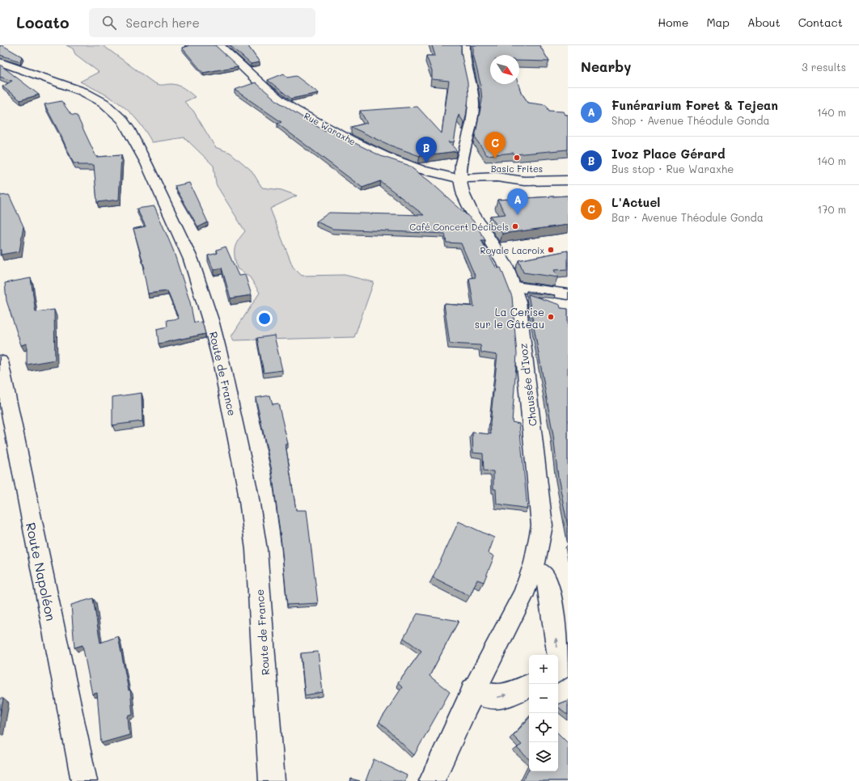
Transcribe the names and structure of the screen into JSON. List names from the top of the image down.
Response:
{
  "streets": {
    "main road": [
      "Rue Waraxhe",
      "Route de France",
      "Chaussée d'Ivoz",
      "Route Napoléon"
    ]
  },
  "crossings": [
    ["Rue Waraxhe", "Chaussée d'Ivoz"]
  ],
  "places": [
    "Basic Frites",
    "Café Concert Décibels",
    "Royale Lacroix",
    "La Cerise sur le Gâteau"
  ],
  "north": "bottom right",
  "page": {
    "header": "Locato",
    "search": "Search here",
    "nav": [
      "Home",
      "Map",
      "About",
      "Contact"
    ],
    "heading": ["Nearby", "3 results"],
    "list": [
      {
        "mark": "A",
        "name": "Funérarium Foret & Tejean",
        "note": "Shop · Avenue Théodule Gonda",
        "value": "140 m"
      },
      {
        "mark": "B",
        "name": "Ivoz Place Gérard",
        "note": "Bus stop · Rue Waraxhe",
        "value": "140 m"
      },
      {
        "mark": "C",
        "name": "L'Actuel",
        "note": "Bar · Avenue Théodule Gonda",
        "value": "170 m"
      }
    ],
    "pins": ["C", "B", "A"],
    "map_buttons": ["+", "−"]
  }
}
